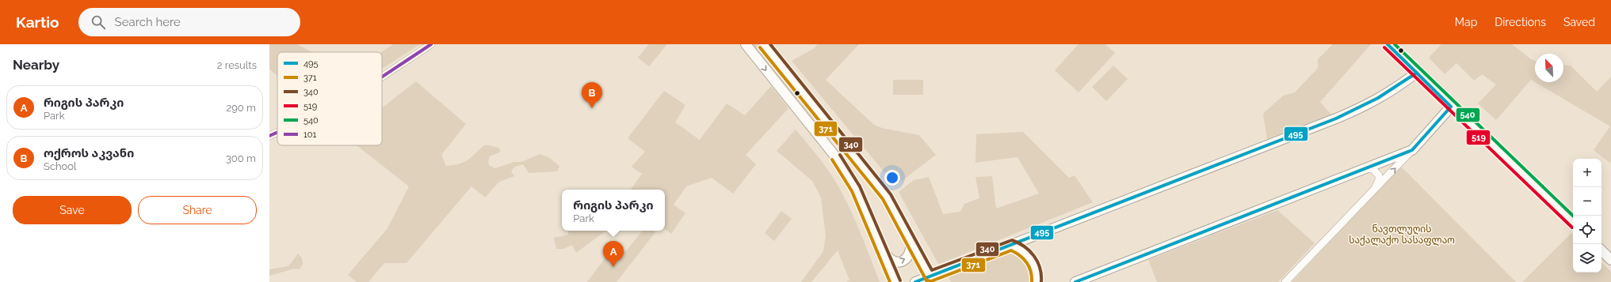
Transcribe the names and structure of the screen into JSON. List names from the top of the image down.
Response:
{
  "parks": ["ნავთლუღის საქალაქო სასაფლაო"],
  "lines": [
    "transit line 495",
    "transit line 340",
    "transit line 540",
    "transit line 101",
    "transit line 371",
    "transit line 519"
  ],
  "legend": [
    "495",
    "371",
    "340",
    "519",
    "540",
    "101"
  ],
  "north": "top left",
  "page": {
    "header": "Kartio",
    "search": "Search here",
    "nav": ["Map", "Directions", "Saved"],
    "heading": ["Nearby", "2 results"],
    "pins": ["B", "A"],
    "list": [
      {
        "mark": "A",
        "name": "რიგის პარკი",
        "note": "Park",
        "value": "290 m"
      },
      {
        "mark": "B",
        "name": "ოქროს აკვანი",
        "note": "School",
        "value": "300 m"
      }
    ],
    "map_buttons": ["+", "−"],
    "buttons": ["Save", "Share"],
    "popup": ["რიგის პარკი", "Park"]
  }
}
